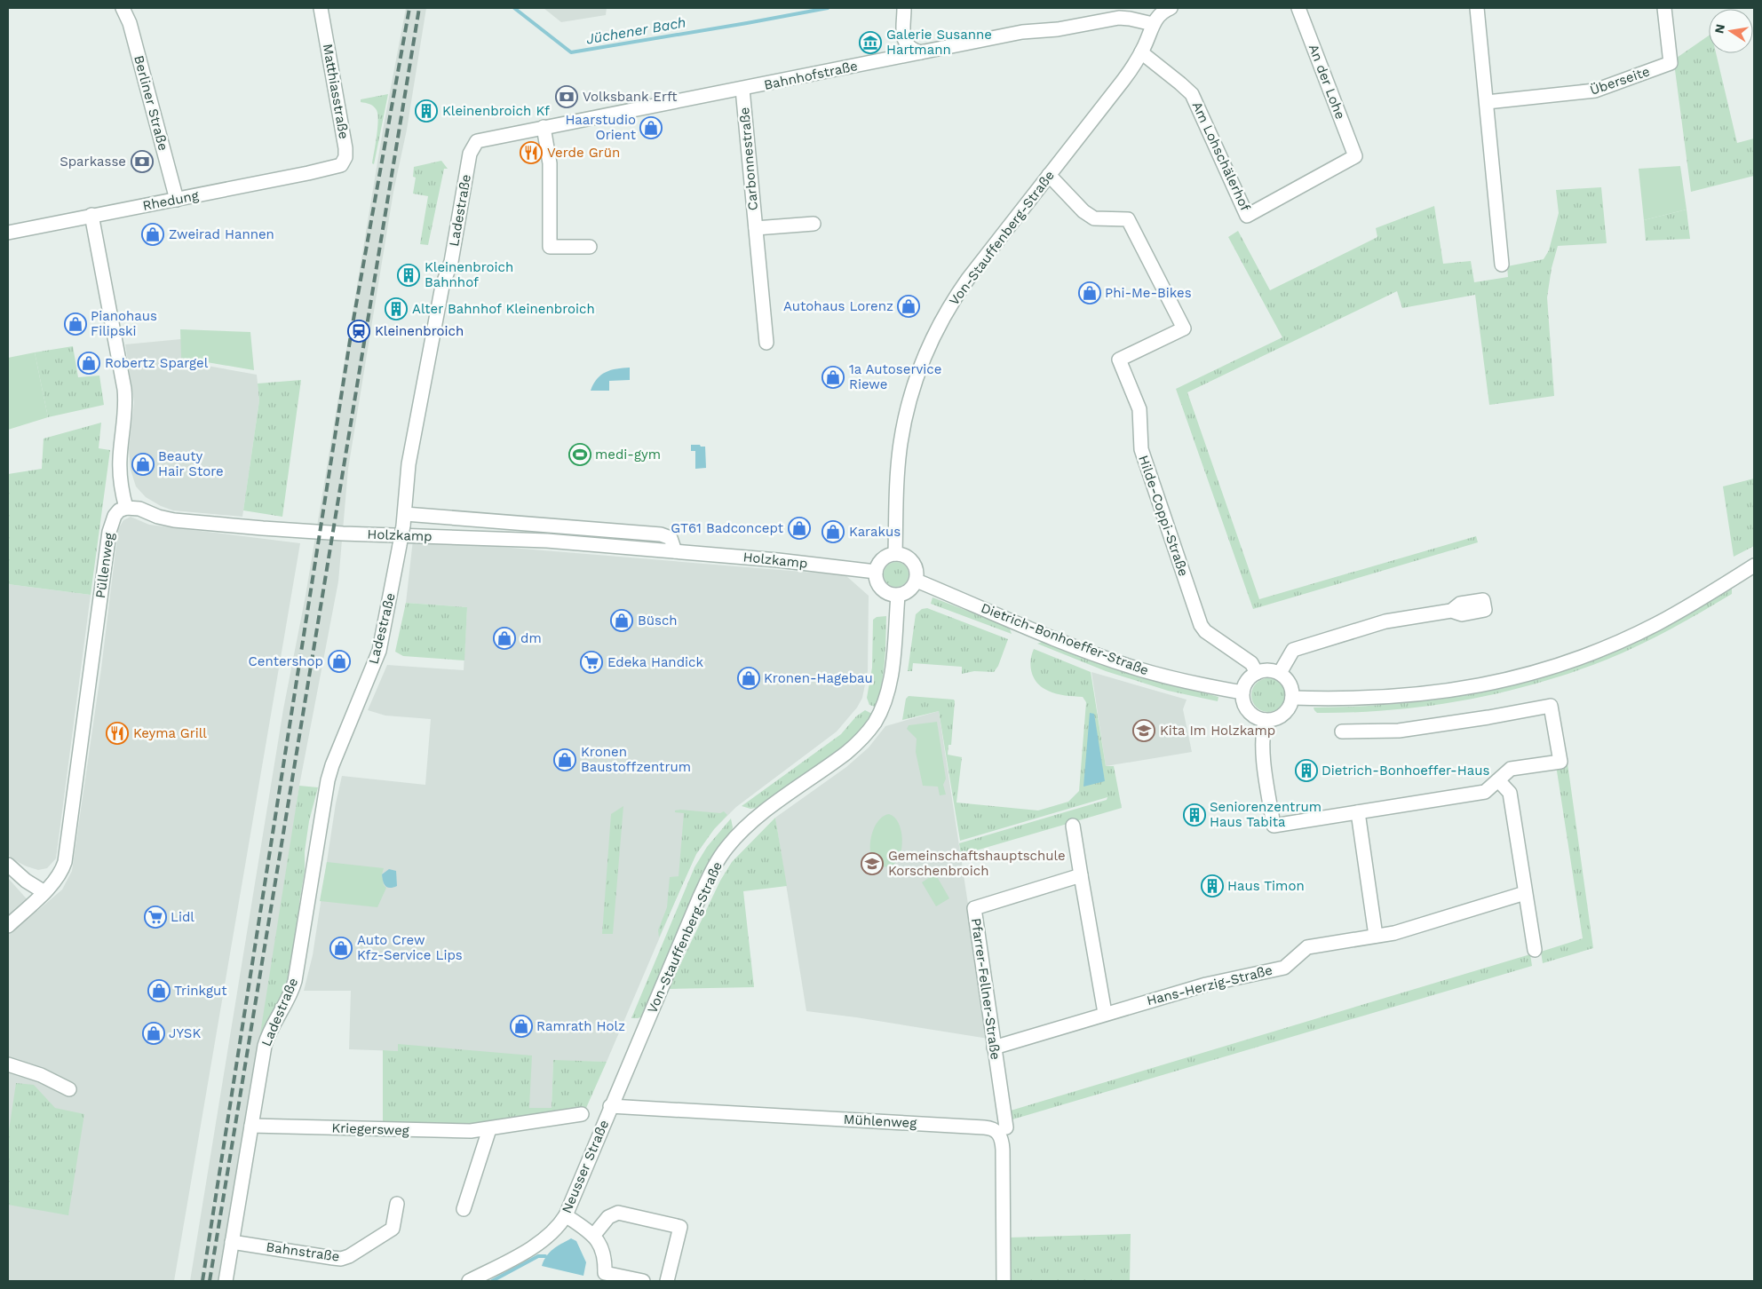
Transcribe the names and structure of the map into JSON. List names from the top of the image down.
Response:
{
  "streets": {
    "street": [
      "Bahnhofstraße",
      "Überseite",
      "An der Lohe",
      "Matthiasstraße",
      "Berliner Straße",
      "Am Lohschälerhof",
      "Carbonnestraße",
      "Rhedung",
      "Ladestraße",
      "Von-Stauffenberg-Straße",
      "Hilde-Coppi-Straße",
      "Holzkamp",
      "Püllenweg",
      "Dietrich-Bonhoeffer-Straße",
      "Hans-Herzig-Straße",
      "Pfarrer-Fellner-Straße",
      "Mühlenweg",
      "Kriegersweg",
      "Neusser Straße",
      "Bahnstraße"
    ]
  },
  "crossings": [
    ["Bahnhofstraße", "Carbonnestraße"],
    ["Bahnhofstraße", "Ladestraße"],
    ["Bahnhofstraße", "Von-Stauffenberg-Straße"],
    ["An der Lohe", "Am Lohschälerhof"],
    ["Matthiasstraße", "Rhedung"],
    ["Berliner Straße", "Rhedung"],
    ["Am Lohschälerhof", "Von-Stauffenberg-Straße"],
    ["Ladestraße", "Holzkamp"],
    ["Ladestraße", "Kriegersweg"],
    ["Von-Stauffenberg-Straße", "Hilde-Coppi-Straße"],
    ["Von-Stauffenberg-Straße", "Holzkamp"],
    ["Von-Stauffenberg-Straße", "Dietrich-Bonhoeffer-Straße"],
    ["Von-Stauffenberg-Straße", "Mühlenweg"],
    ["Von-Stauffenberg-Straße", "Neusser Straße"],
    ["Hilde-Coppi-Straße", "Dietrich-Bonhoeffer-Straße"],
    ["Holzkamp", "Püllenweg"],
    ["Holzkamp", "Dietrich-Bonhoeffer-Straße"],
    ["Hans-Herzig-Straße", "Pfarrer-Fellner-Straße"],
    ["Mühlenweg", "Neusser Straße"]
  ],
  "water": ["Jüchener Bach"],
  "places": {
    "museum": ["Galerie Susanne Hartmann"],
    "bank": ["Volksbank Erft", "Sparkasse"],
    "building": [
      "Kleinenbroich Kf",
      "Kleinenbroich Bahnhof",
      "Alter Bahnhof Kleinenbroich",
      "Dietrich-Bonhoeffer-Haus",
      "Seniorenzentrum Haus Tabita",
      "Haus Timon"
    ],
    "shop": [
      "Haarstudio Orient",
      "Zweirad Hannen",
      "Phi-Me-Bikes",
      "Autohaus Lorenz",
      "Pianohaus Filipski",
      "Robertz Spargel",
      "1a Autoservice Riewe",
      "Beauty Hair Store",
      "GT61 Badconcept",
      "Karakus",
      "Büsch",
      "dm",
      "Centershop",
      "Kronen-Hagebau",
      "Kronen Baustoffzentrum",
      "Auto Crew Kfz-Service Lips",
      "Trinkgut",
      "Ramrath Holz",
      "JYSK"
    ],
    "restaurant": ["Verde Grün", "Keyma Grill"],
    "station": ["Kleinenbroich"],
    "sports": ["medi-gym"],
    "supermarket": ["Edeka Handick", "Lidl"],
    "school or university": ["Kita Im Holzkamp", "Gemeinschaftshauptschule Korschenbroich"]
  },
  "north": "left"
}
